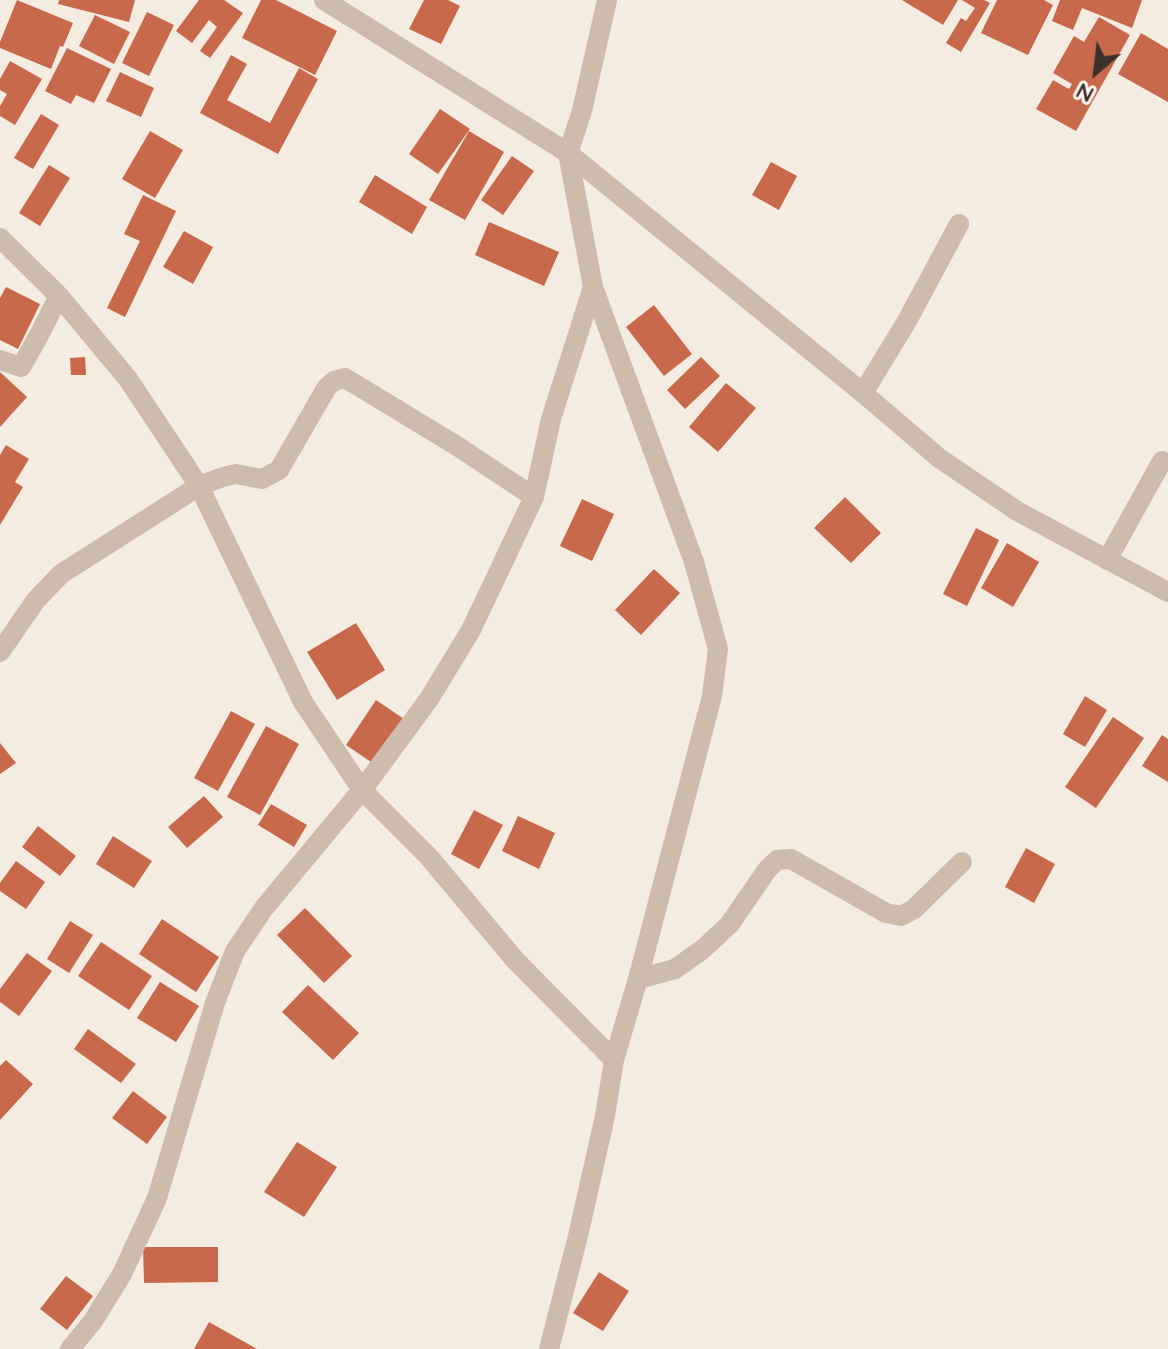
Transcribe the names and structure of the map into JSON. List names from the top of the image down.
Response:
{
  "north": "bottom left"
}
